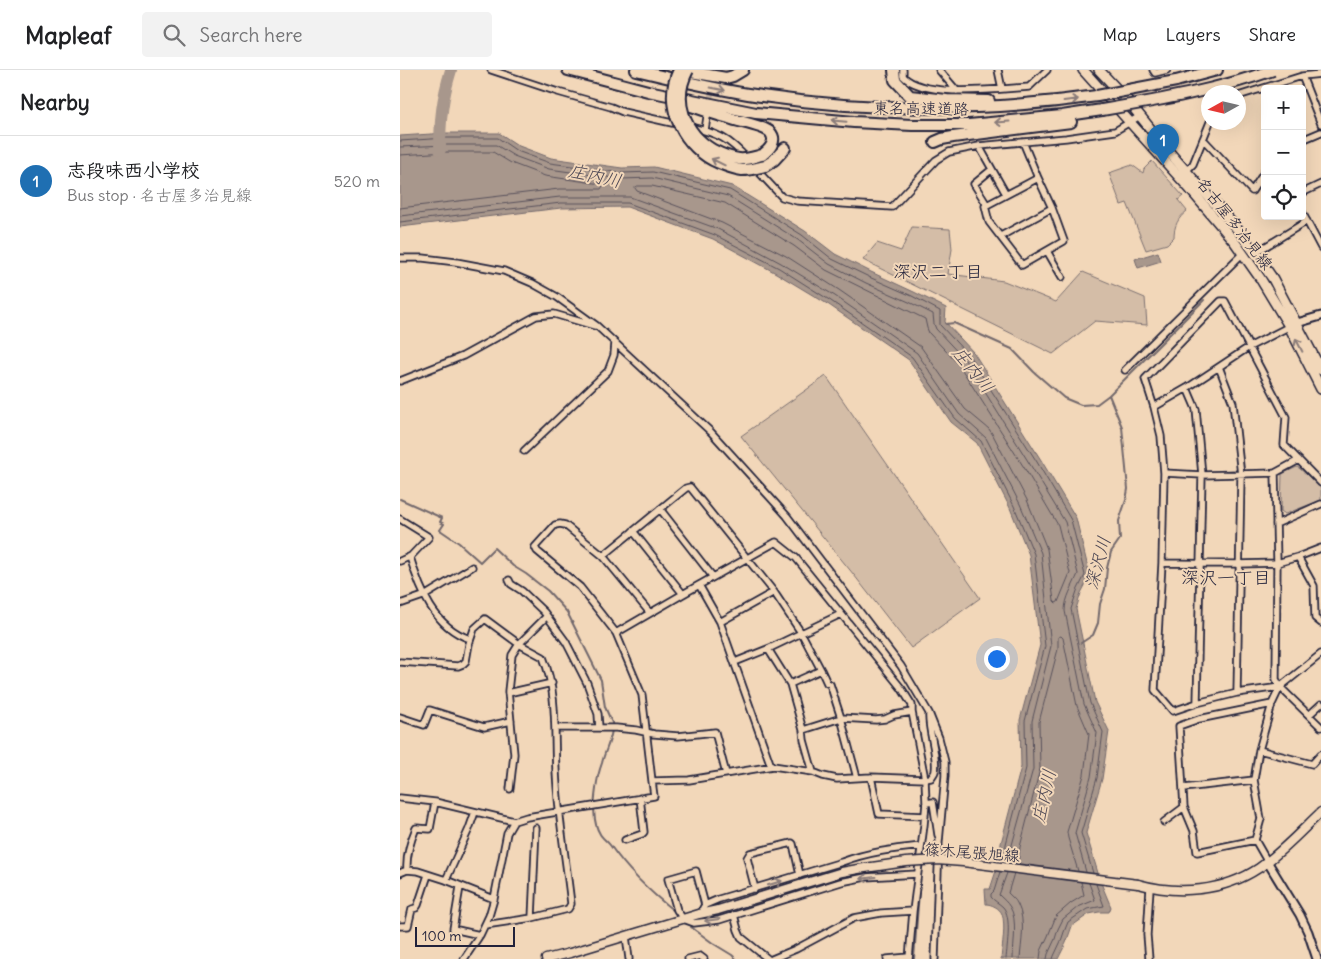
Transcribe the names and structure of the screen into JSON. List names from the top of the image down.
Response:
{
  "streets": {
    "highway": ["東名高速道路"],
    "main road": ["名古屋多治見線", "篠木尾張旭線"]
  },
  "districts": ["深沢二丁目", "深沢一丁目"],
  "water": ["庄内川", "深沢川"],
  "scale_bar": "100 m",
  "north": "left",
  "page": {
    "header": "Mapleaf",
    "search": "Search here",
    "nav": ["Map", "Layers", "Share"],
    "heading": "Nearby",
    "map_buttons": ["+", "−"],
    "pins": "1",
    "list": [
      {
        "mark": "1",
        "name": "志段味西小学校",
        "note": "Bus stop · 名古屋多治見線",
        "value": "520 m"
      }
    ],
    "scale": "100 m"
  }
}
